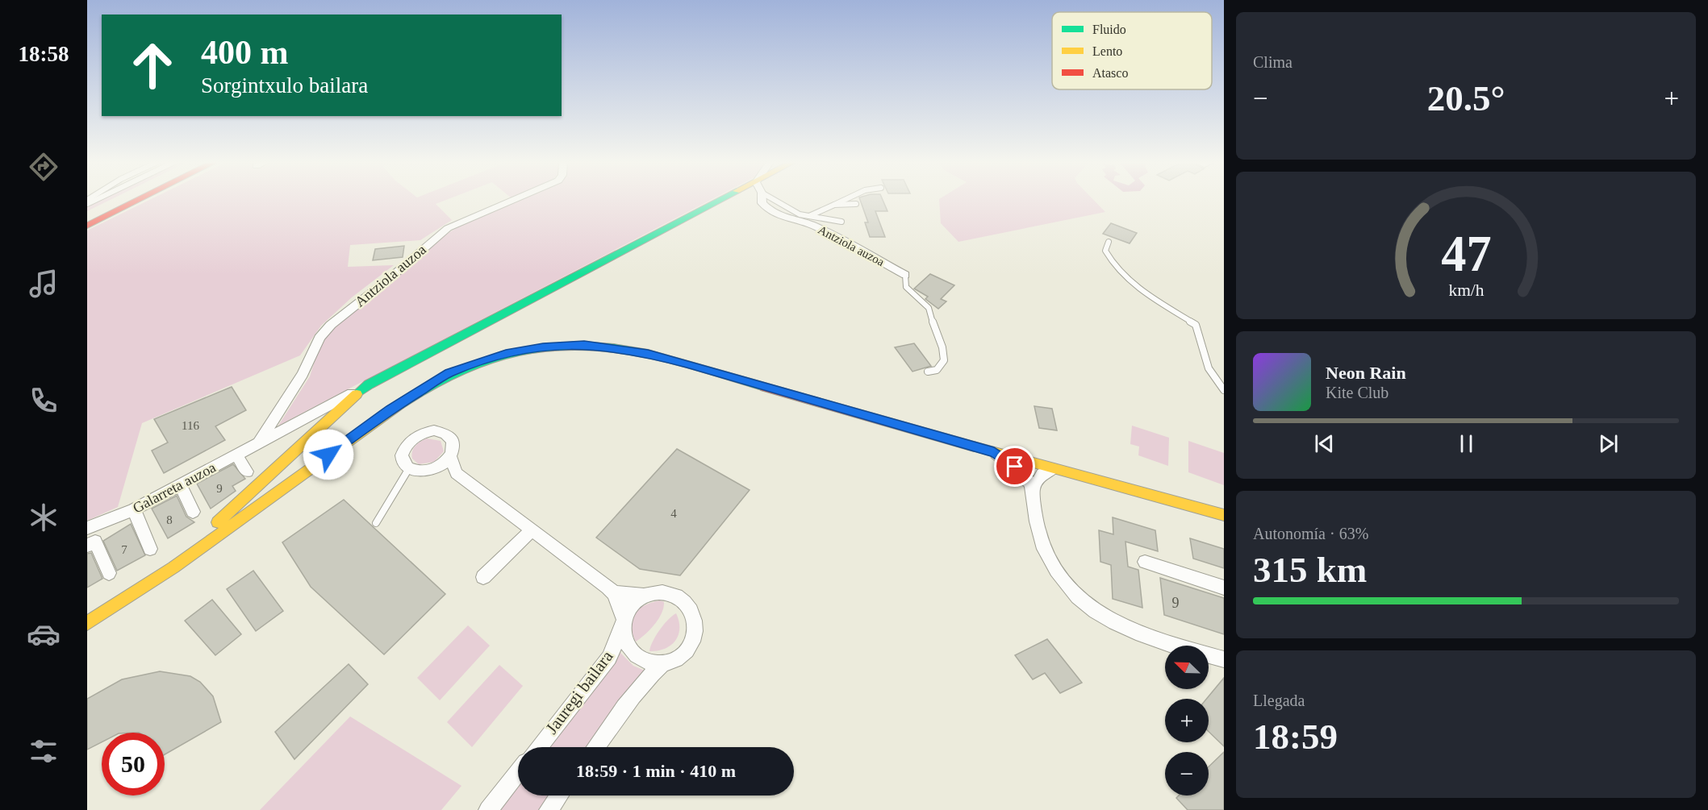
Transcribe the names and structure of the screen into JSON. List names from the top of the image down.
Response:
{
  "streets": {
    "street": ["Antziola auzoa", "Galarreta auzoa", "Jauregi bailara"]
  },
  "crossings": [
    ["Antziola auzoa", "Galarreta auzoa"]
  ],
  "house_numbers": [
    "116",
    "9",
    "4",
    "8",
    "7",
    "9"
  ],
  "legend": ["Fluido", "Lento", "Atasco"],
  "north": "top left",
  "page": {
    "tabs": "18:58",
    "tile": [
      "Clima",
      ["Autonomía · 63%", "315 km"],
      ["Llegada", "18:59"]
    ],
    "turn": ["400 m", "Sorgintxulo bailara"],
    "heat": ["−", "20.5°", "+"],
    "song": ["Neon Rain", "Kite Club"],
    "map_buttons": ["+", "−"],
    "limit": "50",
    "trip": "18:59 · 1 min · 410 m",
    "gauge": ["47", "km/h"]
  }
}
